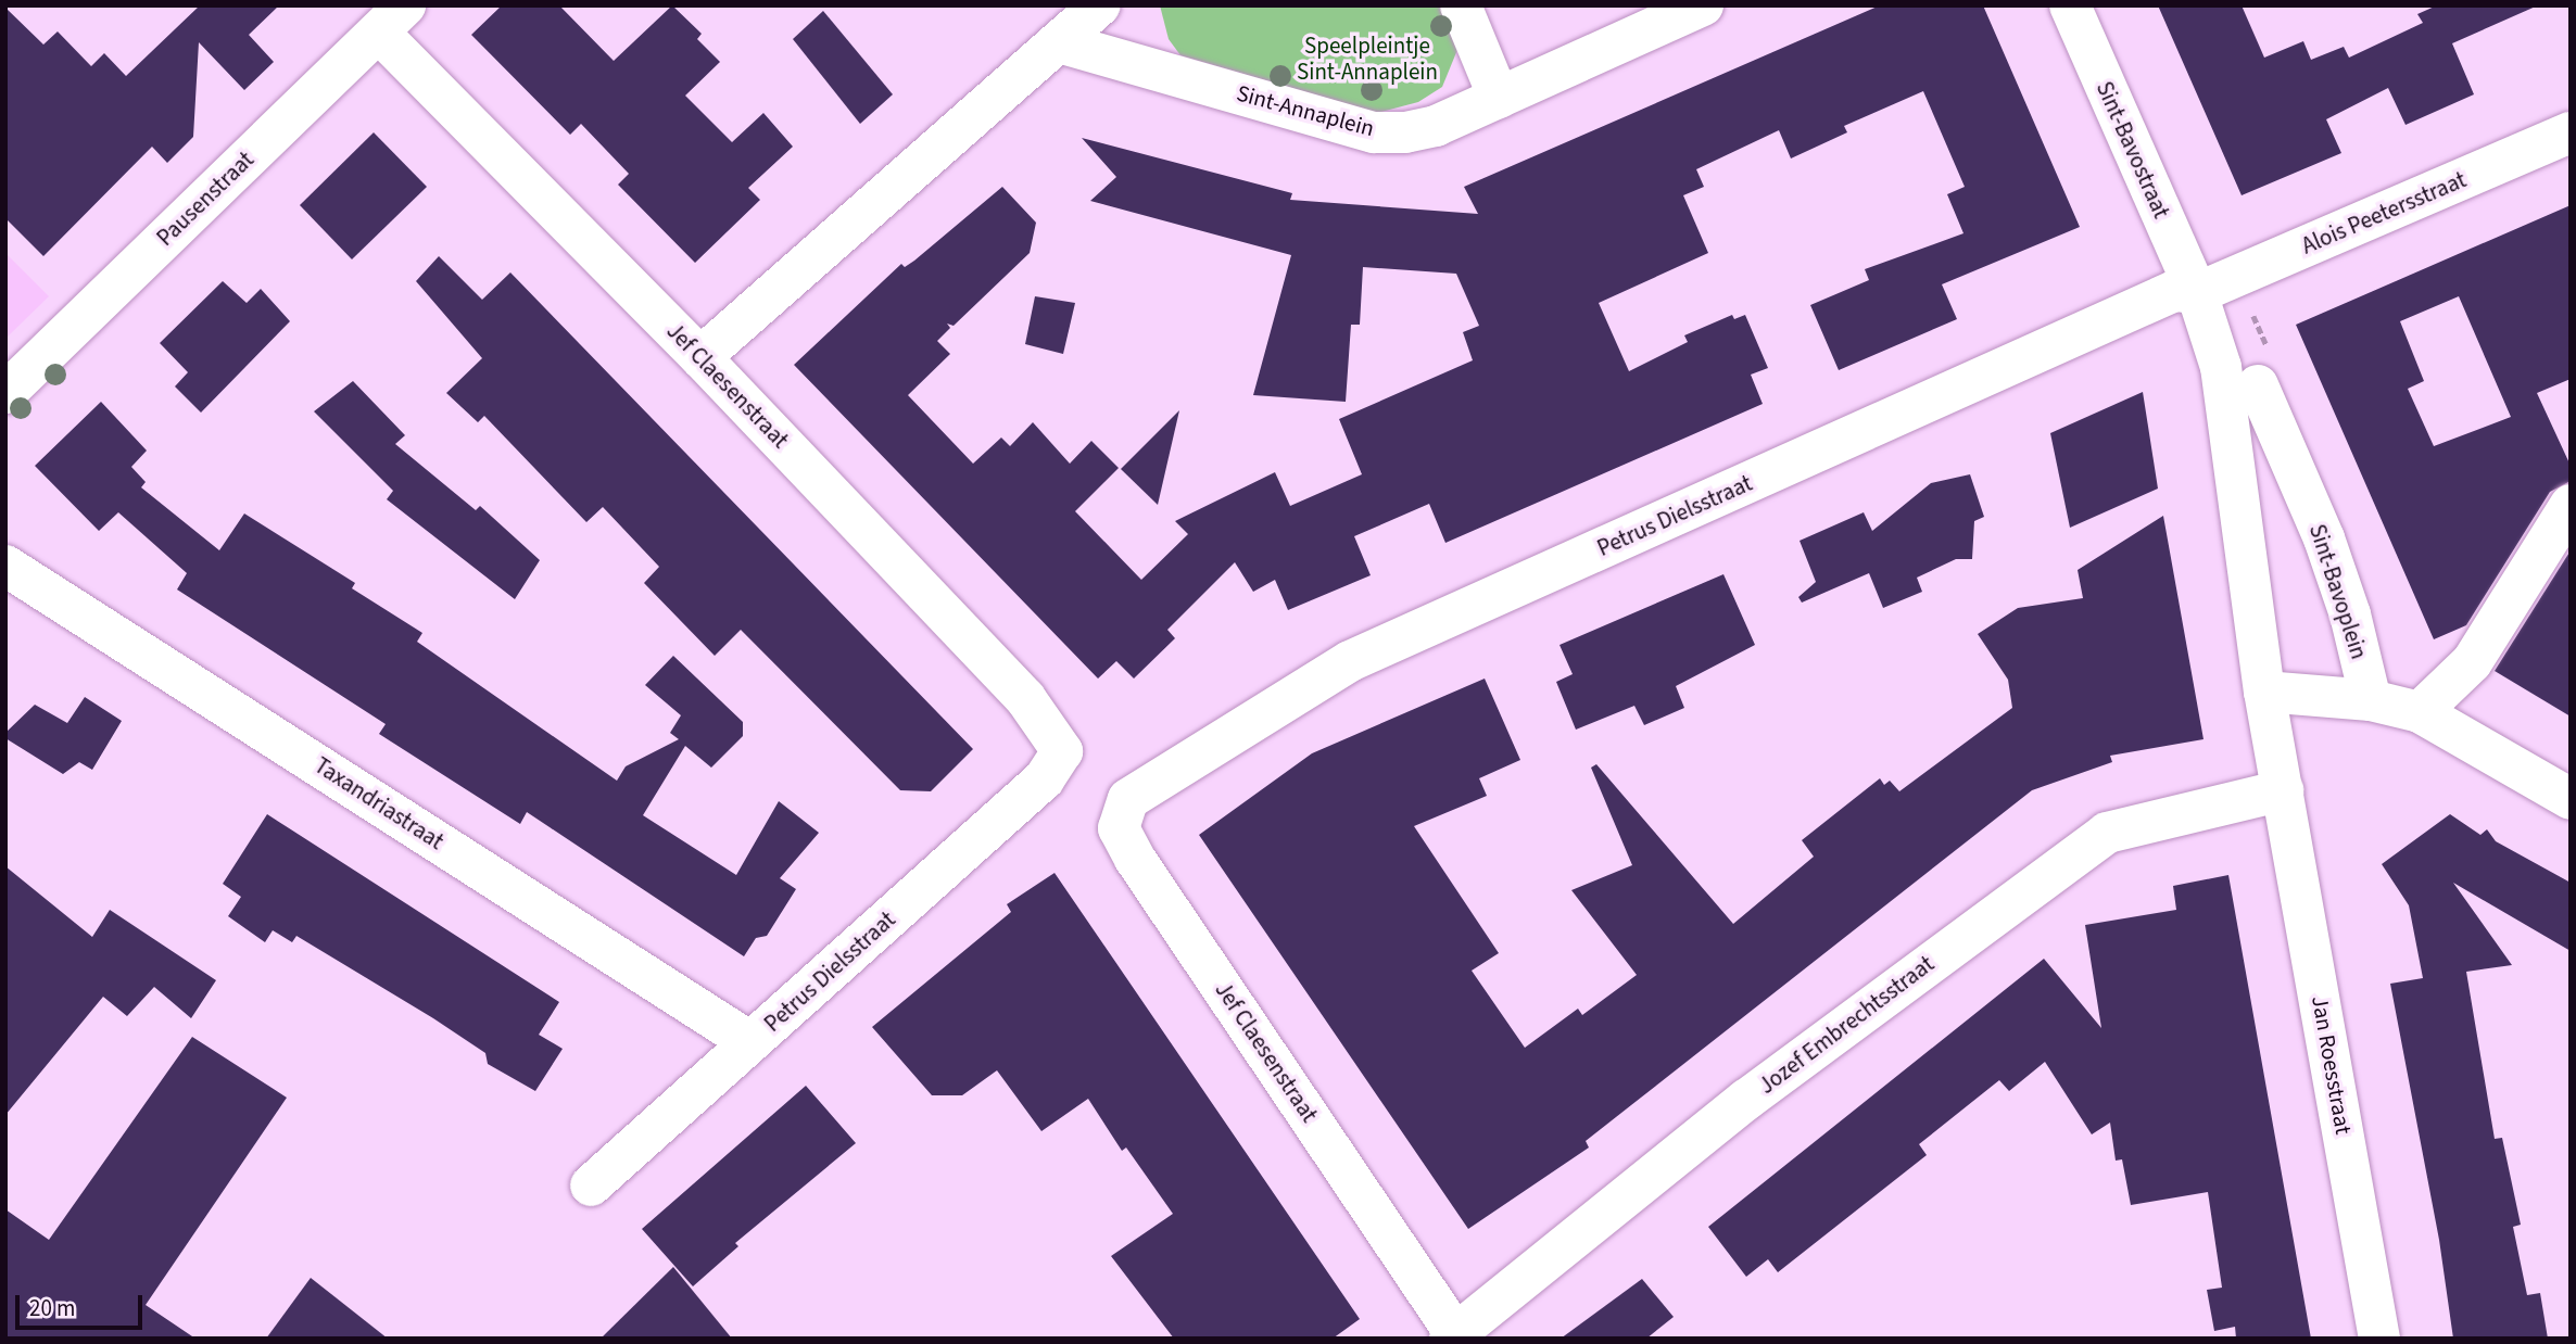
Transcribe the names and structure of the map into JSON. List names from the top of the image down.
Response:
{
  "streets": {
    "street": [
      "Sint-Annaplein",
      "Sint-Bavostraat",
      "Pausenstraat",
      "Alois Peetersstraat",
      "Jef Claesenstraat",
      "Petrus Dielsstraat",
      "Sint-Bavoplein",
      "Taxandriastraat",
      "Jozef Embrechtsstraat",
      "Jan Roesstraat"
    ]
  },
  "crossings": [
    ["Sint-Bavostraat", "Alois Peetersstraat"],
    ["Sint-Bavostraat", "Petrus Dielsstraat"],
    ["Pausenstraat", "Jef Claesenstraat"],
    ["Alois Peetersstraat", "Petrus Dielsstraat"],
    ["Jef Claesenstraat", "Petrus Dielsstraat"],
    ["Jef Claesenstraat", "Jozef Embrechtsstraat"],
    ["Petrus Dielsstraat", "Taxandriastraat"],
    ["Jozef Embrechtsstraat", "Jan Roesstraat"]
  ],
  "parks": ["Speelpleintje Sint-Annaplein"],
  "scale_bar": "20 m"
}
